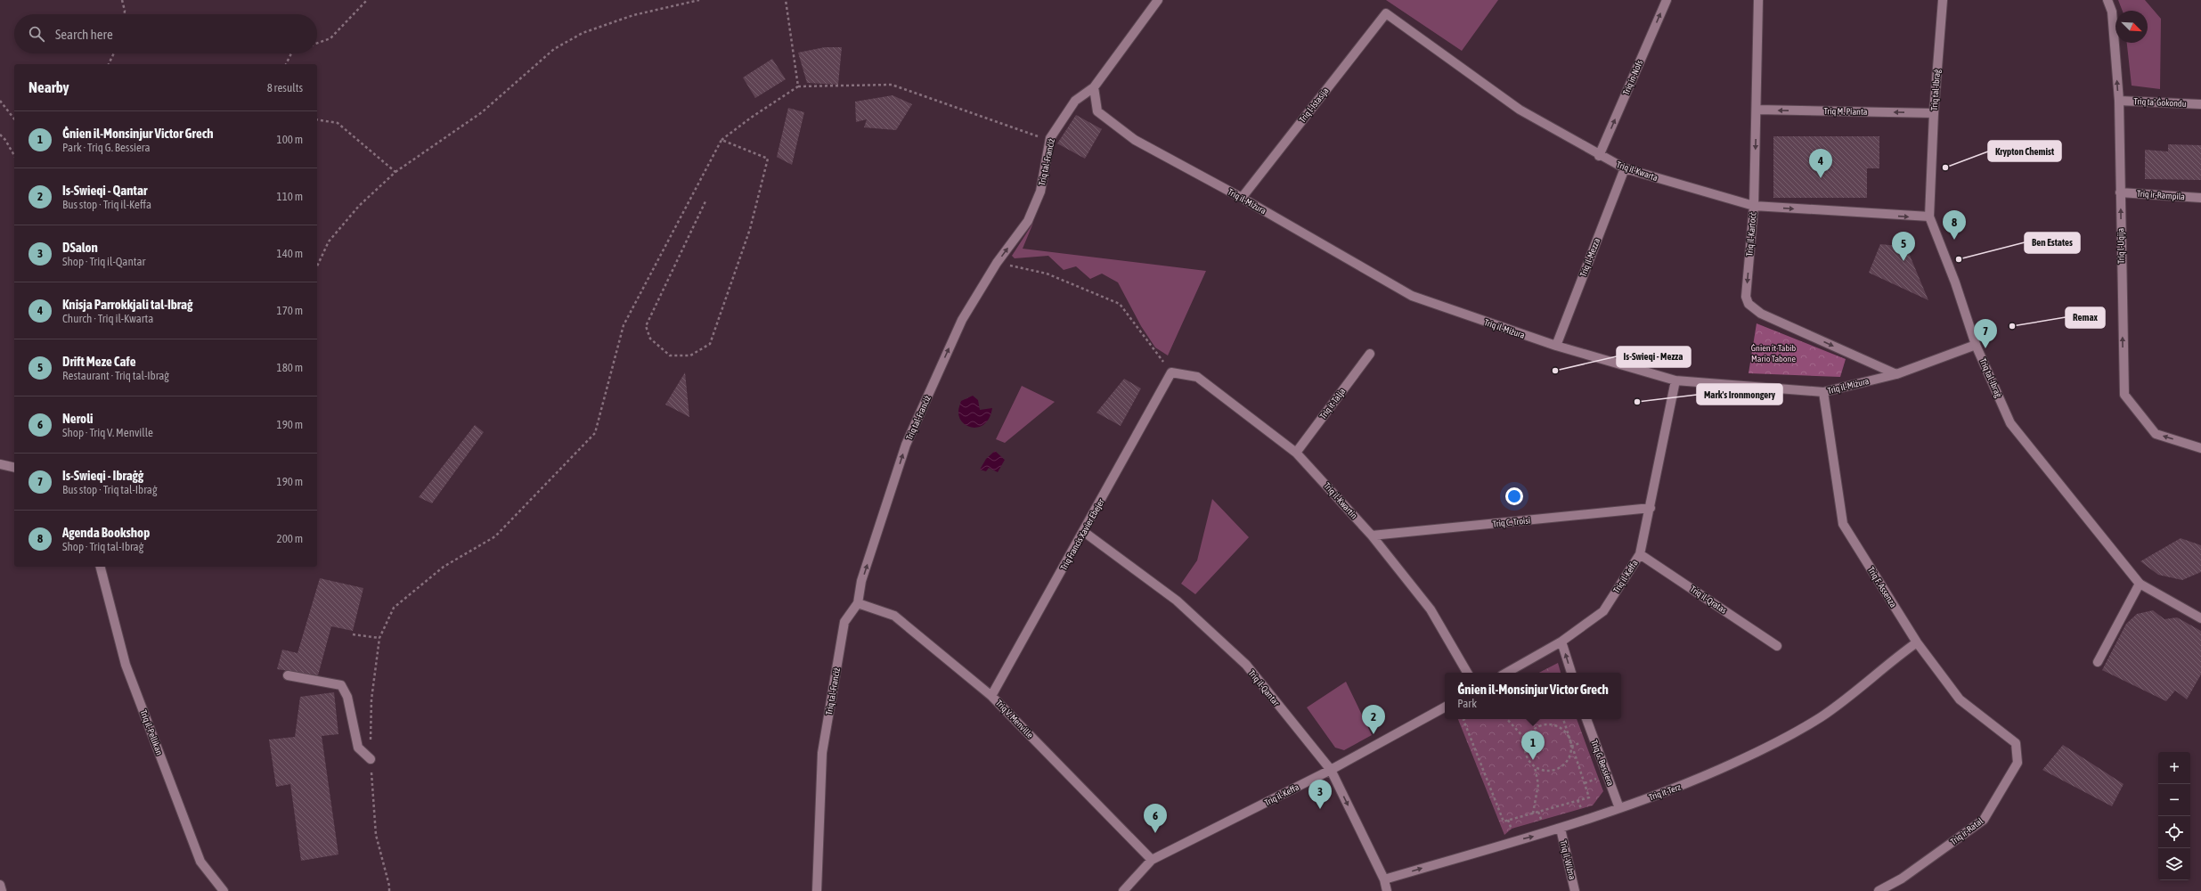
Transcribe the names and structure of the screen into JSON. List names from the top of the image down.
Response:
{
  "streets": {
    "street": [
      "Triq in-Nofs",
      "Triq tal-Ibraġ",
      "Triq ta' Ġokondu",
      "Triq l-Istasija",
      "Triq M. Pianta",
      "Triq tal-Franċiż",
      "Triq il-Kwarta",
      "Triq ir-Rampila",
      "Triq il-Miżura",
      "Triq il-Kartoċċ",
      "Triq l-Uqija",
      "Triq il-Mezza",
      "Triq it-Talja",
      "Triq il-Kwartin",
      "Triq C. Troisi",
      "Triq Francis Xavier Ebejer",
      "Triq il-Keffa",
      "Triq F. Assenza",
      "Triq il-Qratas",
      "Triq il-Qantar",
      "Triq V. Menville",
      "Triq il-Pellikan",
      "Triq G. Bessiera",
      "Triq it-Terz",
      "Triq ir-Ratal",
      "Triq il-Wiżna"
    ]
  },
  "crossings": [
    ["Triq in-Nofs", "Triq il-Kwarta"],
    ["Triq tal-Ibraġ", "Triq M. Pianta"],
    ["Triq tal-Ibraġ", "Triq il-Kwarta"],
    ["Triq tal-Ibraġ", "Triq il-Miżura"],
    ["Triq ta' Ġokondu", "Triq l-Uqija"],
    ["Triq l-Istasija", "Triq il-Kwarta"],
    ["Triq l-Istasija", "Triq il-Miżura"],
    ["Triq M. Pianta", "Triq il-Kartoċċ"],
    ["Triq tal-Franċiż", "Triq il-Miżura"],
    ["Triq tal-Franċiż", "Triq V. Menville"],
    ["Triq il-Kwarta", "Triq il-Kartoċċ"],
    ["Triq il-Kwarta", "Triq il-Mezza"],
    ["Triq ir-Rampila", "Triq l-Uqija"],
    ["Triq il-Miżura", "Triq il-Kartoċċ"],
    ["Triq il-Miżura", "Triq il-Mezza"],
    ["Triq il-Miżura", "Triq il-Keffa"],
    ["Triq il-Miżura", "Triq F. Assenza"],
    ["Triq it-Talja", "Triq il-Kwartin"],
    ["Triq il-Kwartin", "Triq C. Troisi"],
    ["Triq il-Kwartin", "Triq Francis Xavier Ebejer"],
    ["Triq C. Troisi", "Triq il-Keffa"],
    ["Triq Francis Xavier Ebejer", "Triq il-Qantar"],
    ["Triq Francis Xavier Ebejer", "Triq V. Menville"],
    ["Triq il-Keffa", "Triq il-Qratas"],
    ["Triq il-Keffa", "Triq il-Qantar"],
    ["Triq il-Keffa", "Triq V. Menville"],
    ["Triq F. Assenza", "Triq it-Terz"],
    ["Triq F. Assenza", "Triq ir-Ratal"],
    ["Triq il-Qantar", "Triq it-Terz"],
    ["Triq G. Bessiera", "Triq it-Terz"],
    ["Triq it-Terz", "Triq il-Wiżna"]
  ],
  "one_way": [
    "Triq in-Nofs",
    "Triq M. Pianta",
    "Triq tal-Franċiż",
    "Triq il-Kartoċċ",
    "Triq l-Uqija"
  ],
  "parks": ["Ġnien it-Tabib Mario Tabone"],
  "places": [
    "Krypton Chemist",
    "Ben Estates",
    "Remax",
    "Is-Swieqi - Mezza",
    "Mark's Ironmongery"
  ],
  "north": "bottom right",
  "page": {
    "search": "Search here",
    "heading": ["Nearby", "8 results"],
    "list": [
      {
        "mark": "1",
        "name": "Ġnien il-Monsinjur Victor Grech",
        "note": "Park · Triq G. Bessiera",
        "value": "100 m"
      },
      {
        "mark": "2",
        "name": "Is-Swieqi - Qantar",
        "note": "Bus stop · Triq il-Keffa",
        "value": "110 m"
      },
      {
        "mark": "3",
        "name": "DSalon",
        "note": "Shop · Triq il-Qantar",
        "value": "140 m"
      },
      {
        "mark": "4",
        "name": "Knisja Parrokkjali tal-Ibraġ",
        "note": "Church · Triq il-Kwarta",
        "value": "170 m"
      },
      {
        "mark": "5",
        "name": "Drift Meze Cafe",
        "note": "Restaurant · Triq tal-Ibraġ",
        "value": "180 m"
      },
      {
        "mark": "6",
        "name": "Neroli",
        "note": "Shop · Triq V. Menville",
        "value": "190 m"
      },
      {
        "mark": "7",
        "name": "Is-Swieqi - Ibraġġ",
        "note": "Bus stop · Triq tal-Ibraġ",
        "value": "190 m"
      },
      {
        "mark": "8",
        "name": "Agenda Bookshop",
        "note": "Shop · Triq tal-Ibraġ",
        "value": "200 m"
      }
    ],
    "pins": [
      "4",
      "8",
      "5",
      "7",
      "2",
      "1",
      "3",
      "6"
    ],
    "popup": ["Ġnien il-Monsinjur Victor Grech", "Park"],
    "map_buttons": ["+", "−"]
  }
}
